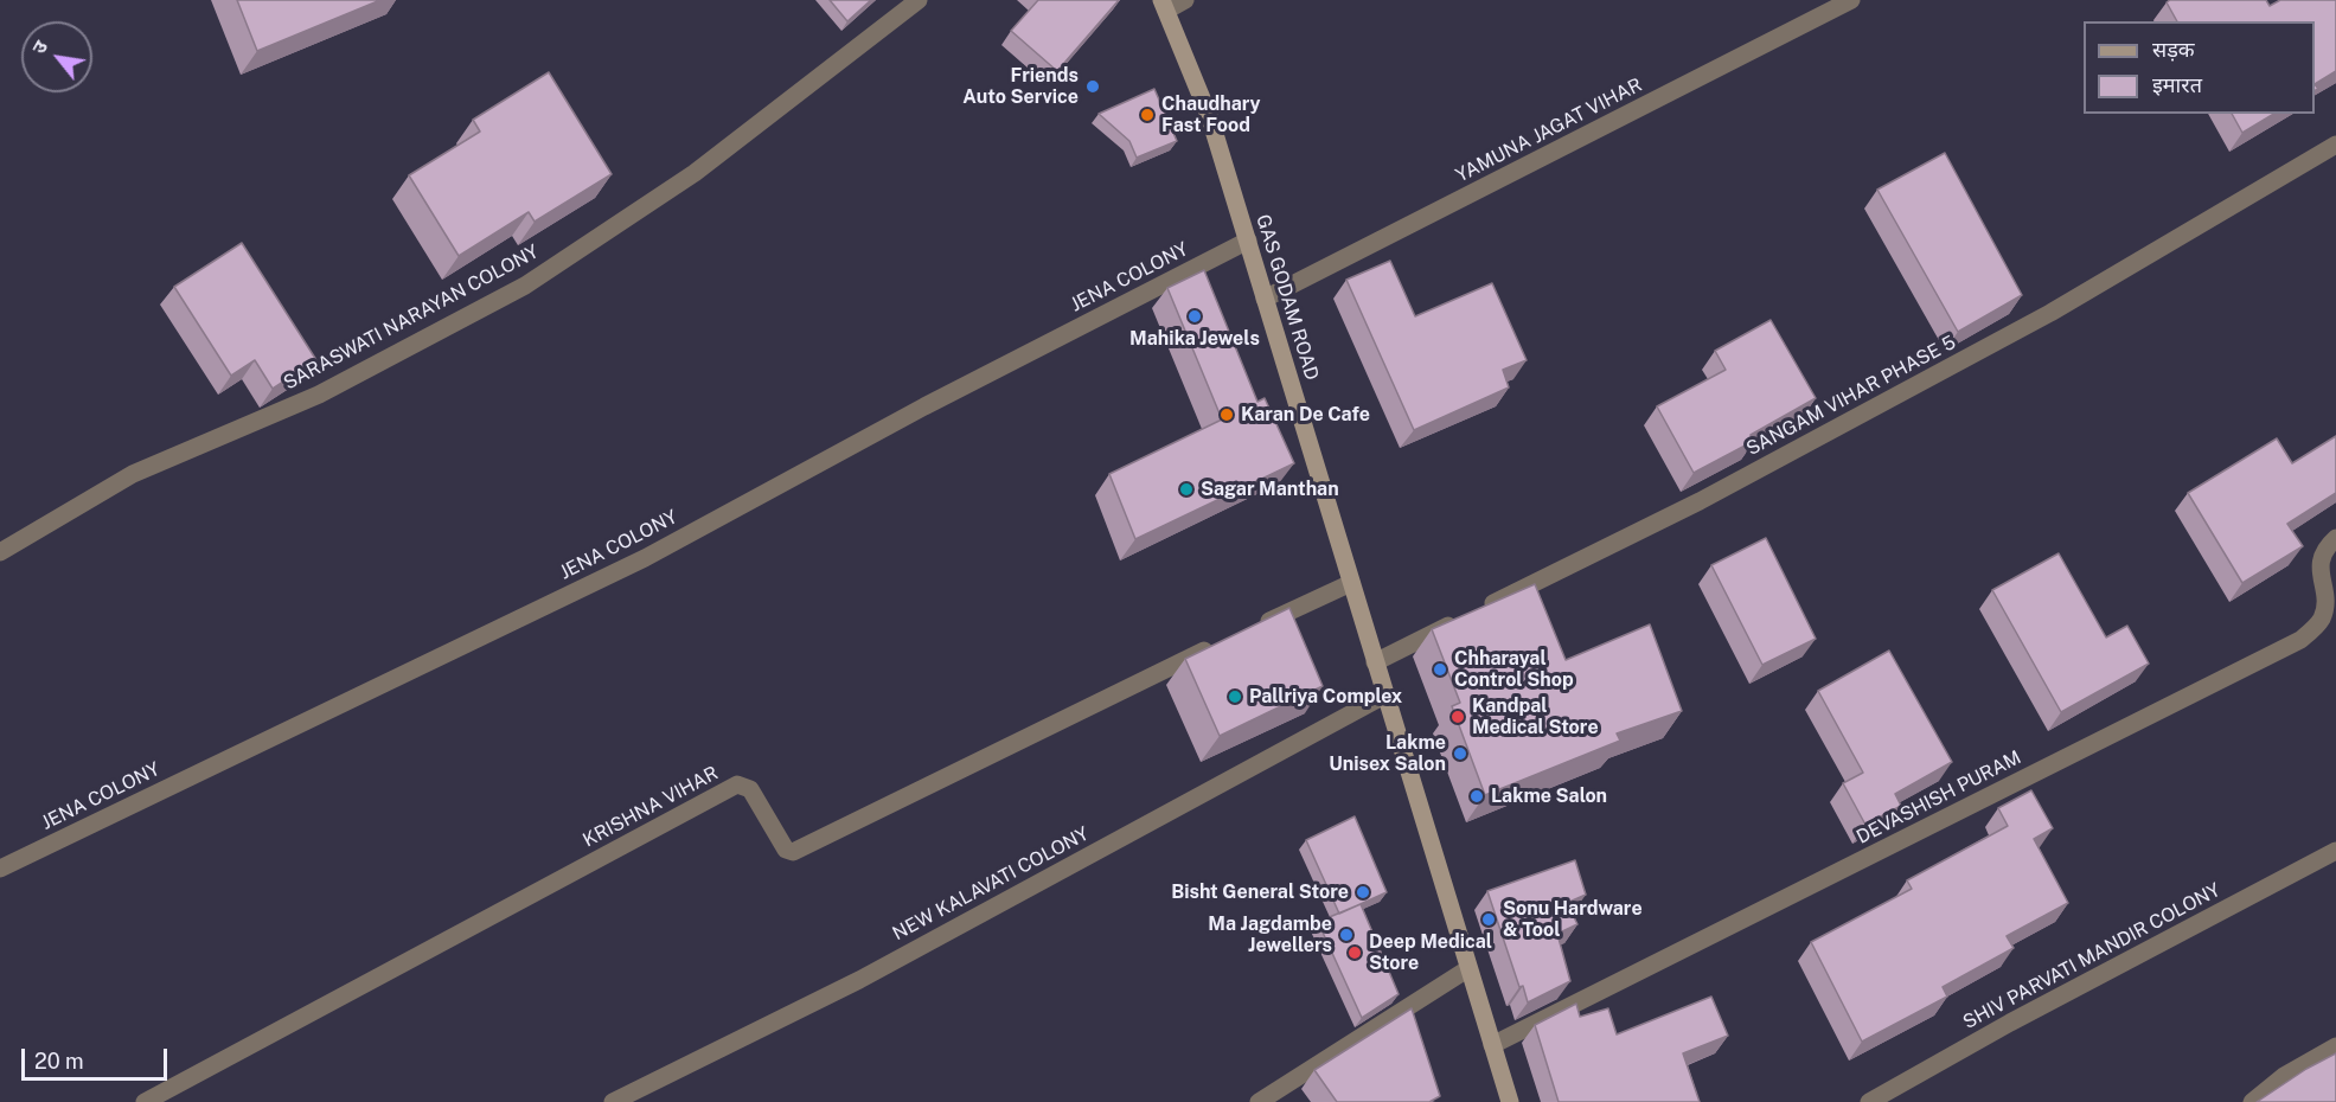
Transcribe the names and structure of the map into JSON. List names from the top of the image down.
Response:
{
  "streets": {
    "main road": ["GAS GODAM ROAD"],
    "street": [
      "YAMUNA JAGAT VIHAR",
      "JENA COLONY",
      "SARASWATI NARAYAN COLONY",
      "SANGAM VIHAR PHASE 5",
      "DEVASHISH PURAM",
      "KRISHNA VIHAR",
      "NEW KALAVATI COLONY",
      "SHIV PARVATI MANDIR COLONY"
    ]
  },
  "crossings": [
    ["YAMUNA JAGAT VIHAR", "GAS GODAM ROAD"],
    ["JENA COLONY", "GAS GODAM ROAD"],
    ["GAS GODAM ROAD", "SANGAM VIHAR PHASE 5"],
    ["GAS GODAM ROAD", "DEVASHISH PURAM"],
    ["GAS GODAM ROAD", "NEW KALAVATI COLONY"]
  ],
  "places": [
    "Friends Auto Service",
    "Chaudhary Fast Food",
    "Mahika Jewels",
    "Karan De Cafe",
    "Sagar Manthan",
    "Chharayal Control Shop",
    "Pallriya Complex",
    "Kandpal Medical Store",
    "Lakme Unisex Salon",
    "Lakme Salon",
    "Bisht General Store",
    "Sonu Hardware & Tool",
    "Ma Jagdambe Jewellers",
    "Deep Medical Store"
  ],
  "legend": ["सड़क", "इमारत"],
  "scale_bar": "20 m",
  "north": "top left"
}
